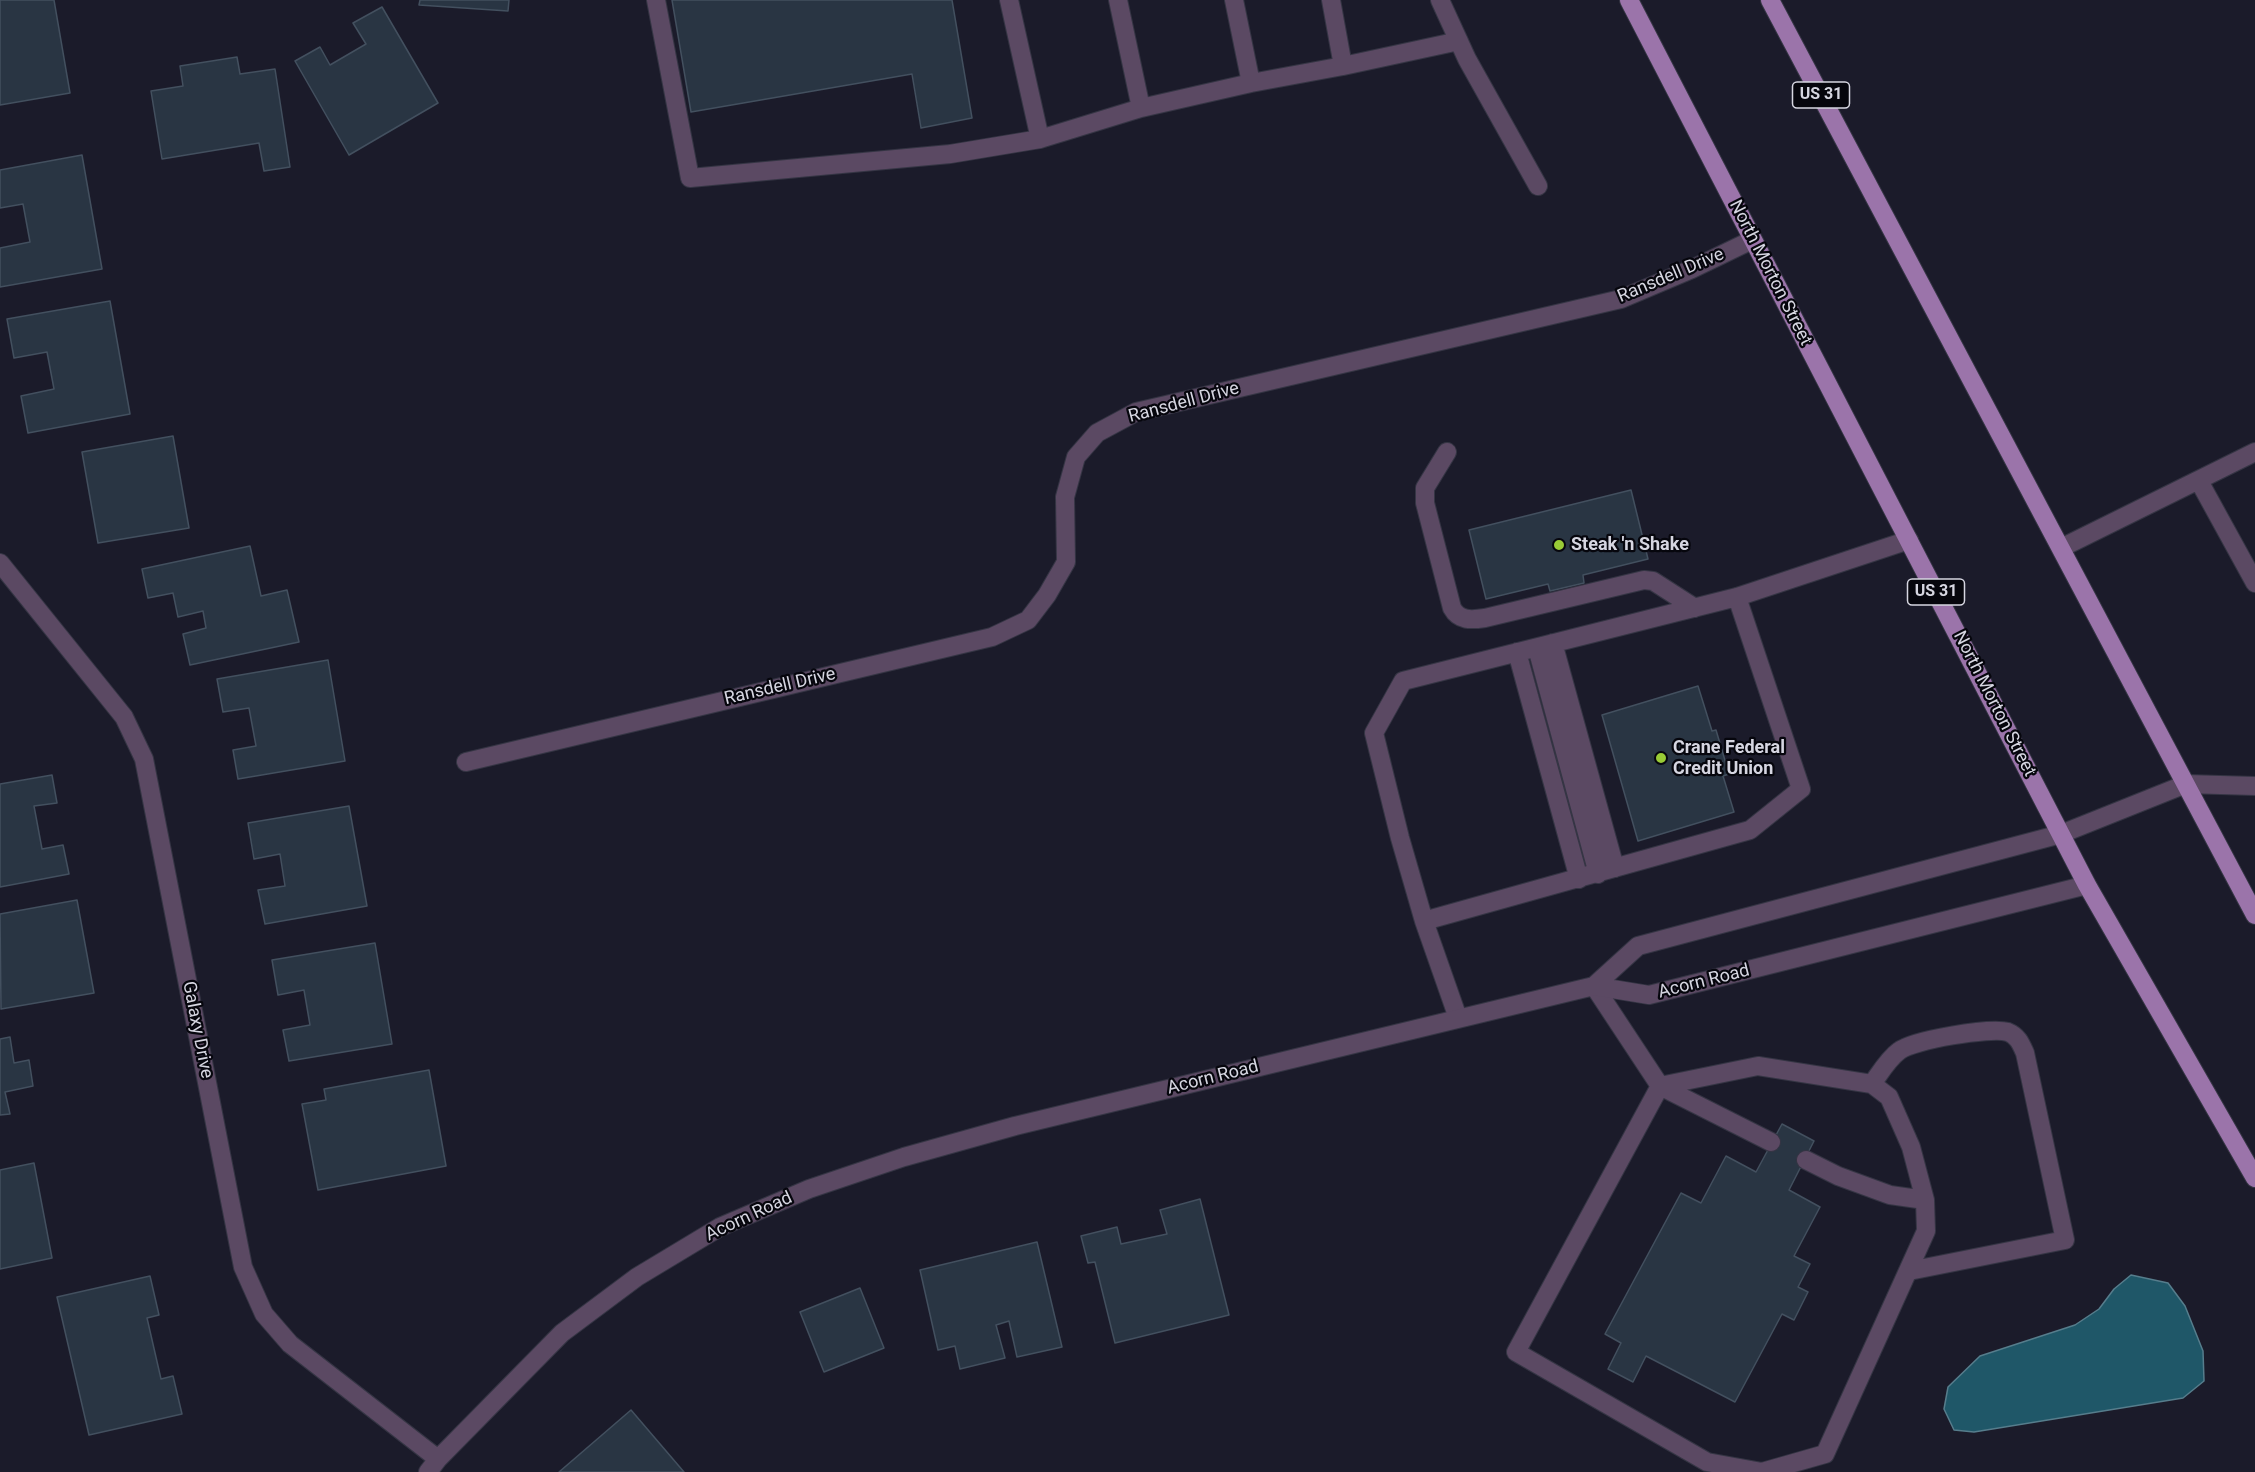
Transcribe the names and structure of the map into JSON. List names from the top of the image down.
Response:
{
  "streets": {
    "main road": ["US 31", "North Morton Street"],
    "street": ["Ransdell Drive", "Acorn Road", "Galaxy Drive"]
  },
  "crossings": [
    ["North Morton Street", "Ransdell Drive"],
    ["North Morton Street", "Acorn Road"],
    ["Acorn Road", "Galaxy Drive"]
  ],
  "places": ["Steak 'n Shake", "Crane Federal Credit Union"]
}
